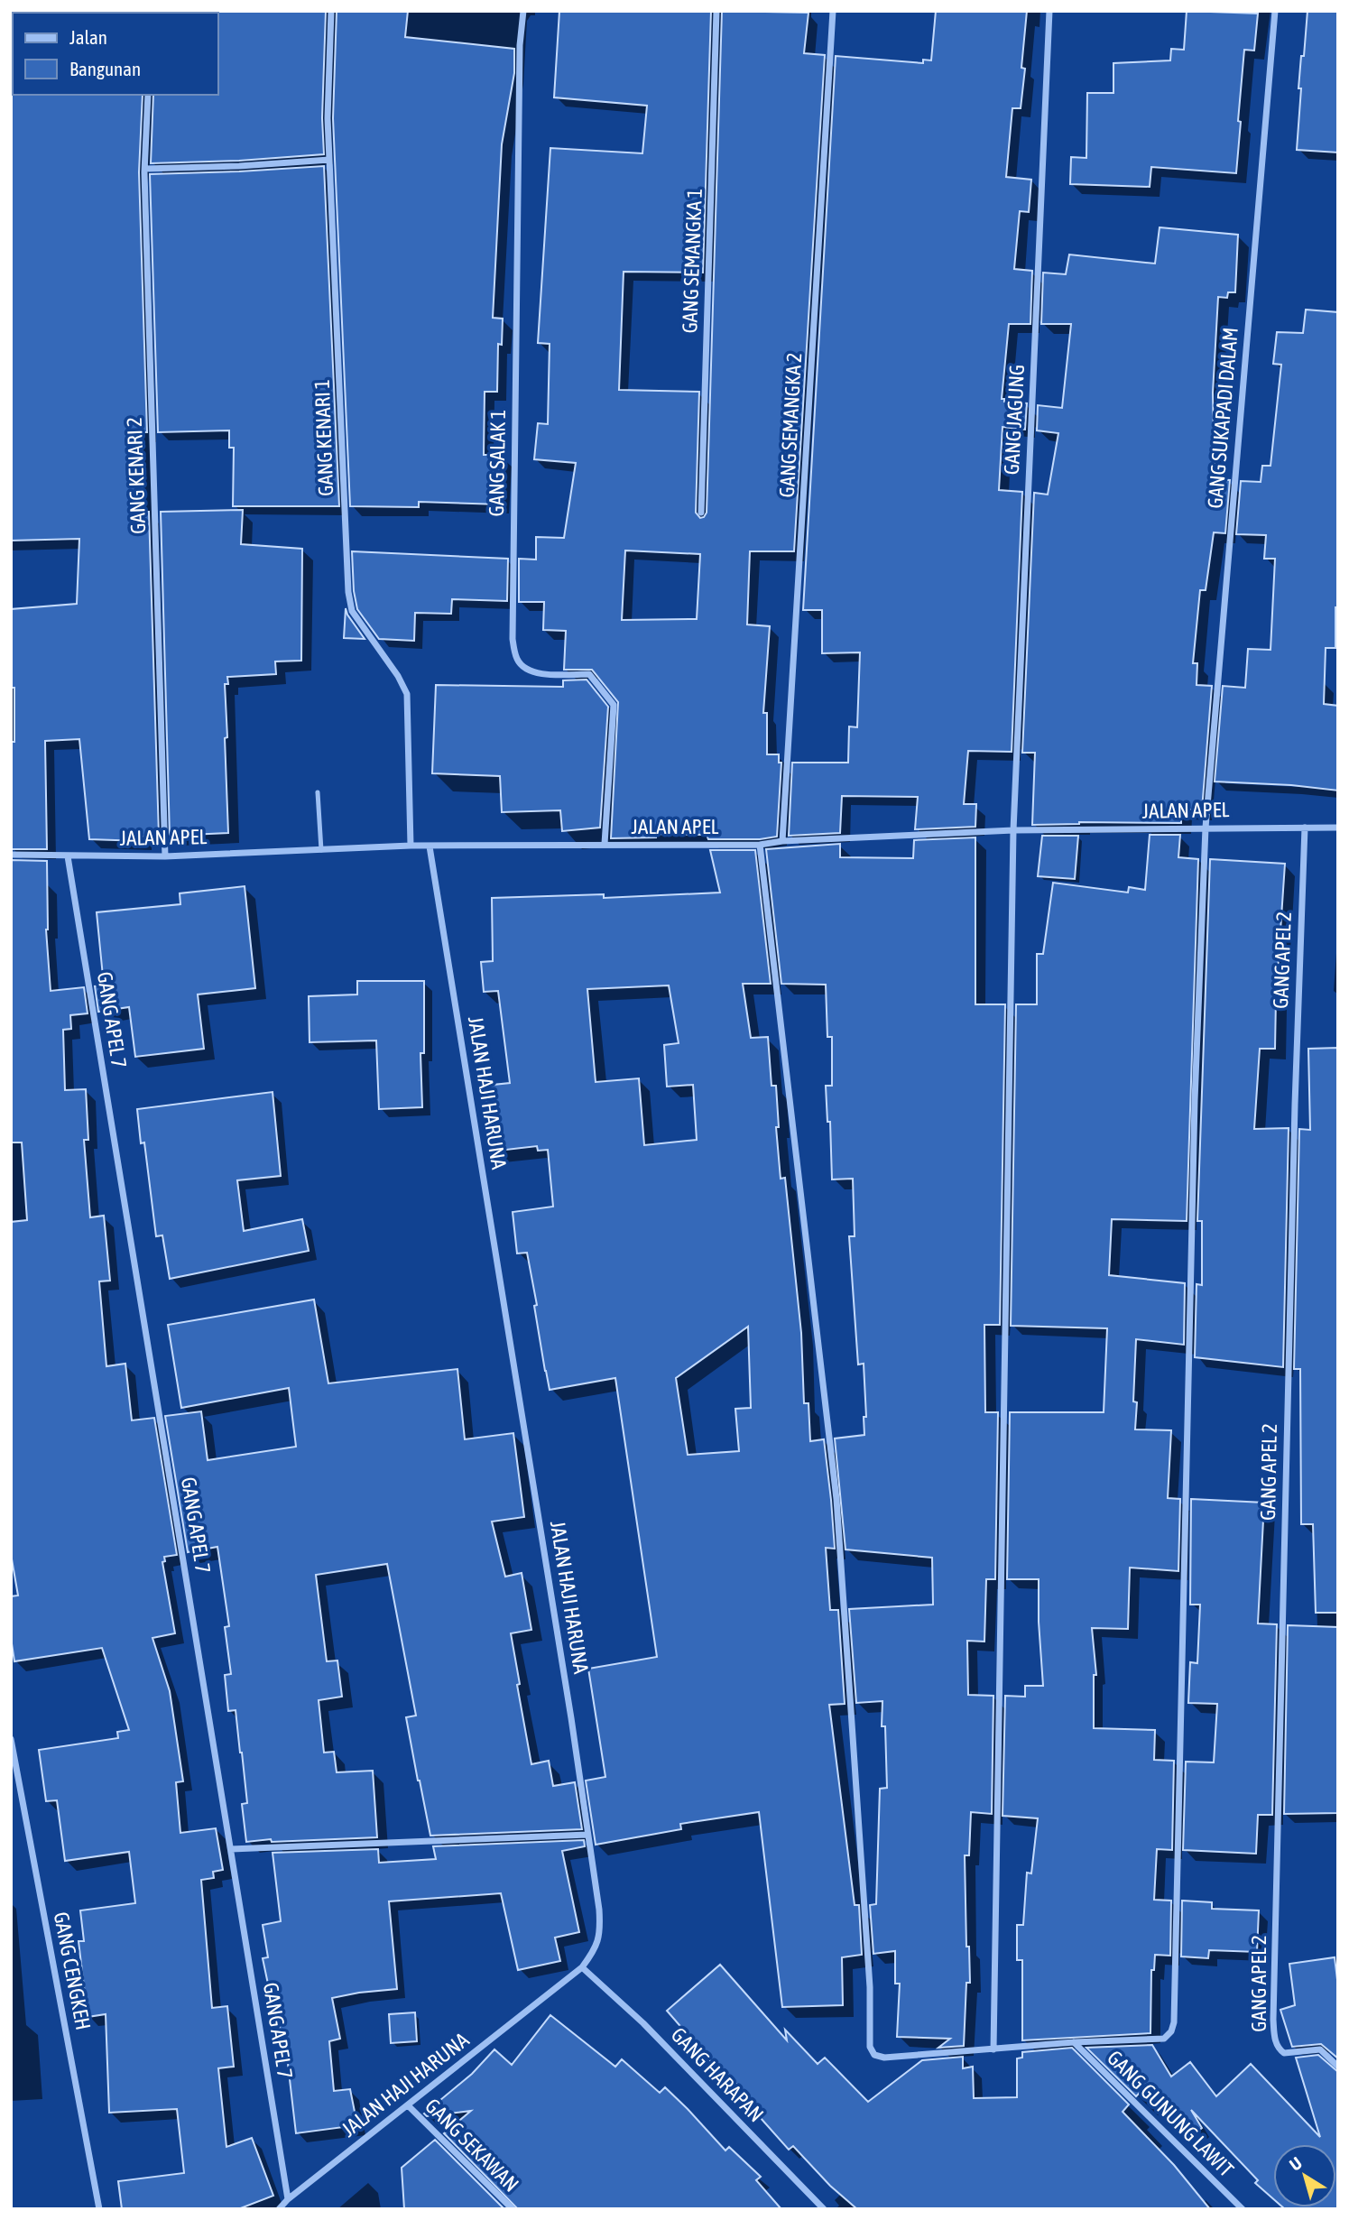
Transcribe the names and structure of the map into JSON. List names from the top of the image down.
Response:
{
  "streets": {
    "street": [
      "GANG SEMANGKA 1",
      "GANG SUKAPADI DALAM",
      "GANG JAGUNG",
      "GANG SEMANGKA 2",
      "GANG KENARI 1",
      "GANG SALAK 1",
      "GANG KENARI 2",
      "JALAN APEL",
      "GANG APEL 2",
      "GANG APEL 7",
      "JALAN HAJI HARUNA",
      "GANG CENGKEH",
      "GANG HARAPAN",
      "GANG GUNUNG LAWIT",
      "GANG SEKAWAN"
    ]
  },
  "crossings": [
    ["GANG SUKAPADI DALAM", "JALAN APEL"],
    ["GANG SUKAPADI DALAM", "GANG GUNUNG LAWIT"],
    ["GANG JAGUNG", "JALAN APEL"],
    ["GANG SEMANGKA 2", "JALAN APEL"],
    ["GANG KENARI 1", "JALAN APEL"],
    ["GANG SALAK 1", "JALAN APEL"],
    ["GANG KENARI 2", "JALAN APEL"],
    ["JALAN APEL", "GANG APEL 2"],
    ["JALAN APEL", "GANG APEL 7"],
    ["JALAN APEL", "JALAN HAJI HARUNA"],
    ["GANG APEL 7", "JALAN HAJI HARUNA"],
    ["JALAN HAJI HARUNA", "GANG HARAPAN"],
    ["JALAN HAJI HARUNA", "GANG SEKAWAN"]
  ],
  "legend": ["Jalan", "Bangunan"],
  "north": "top left"
}
